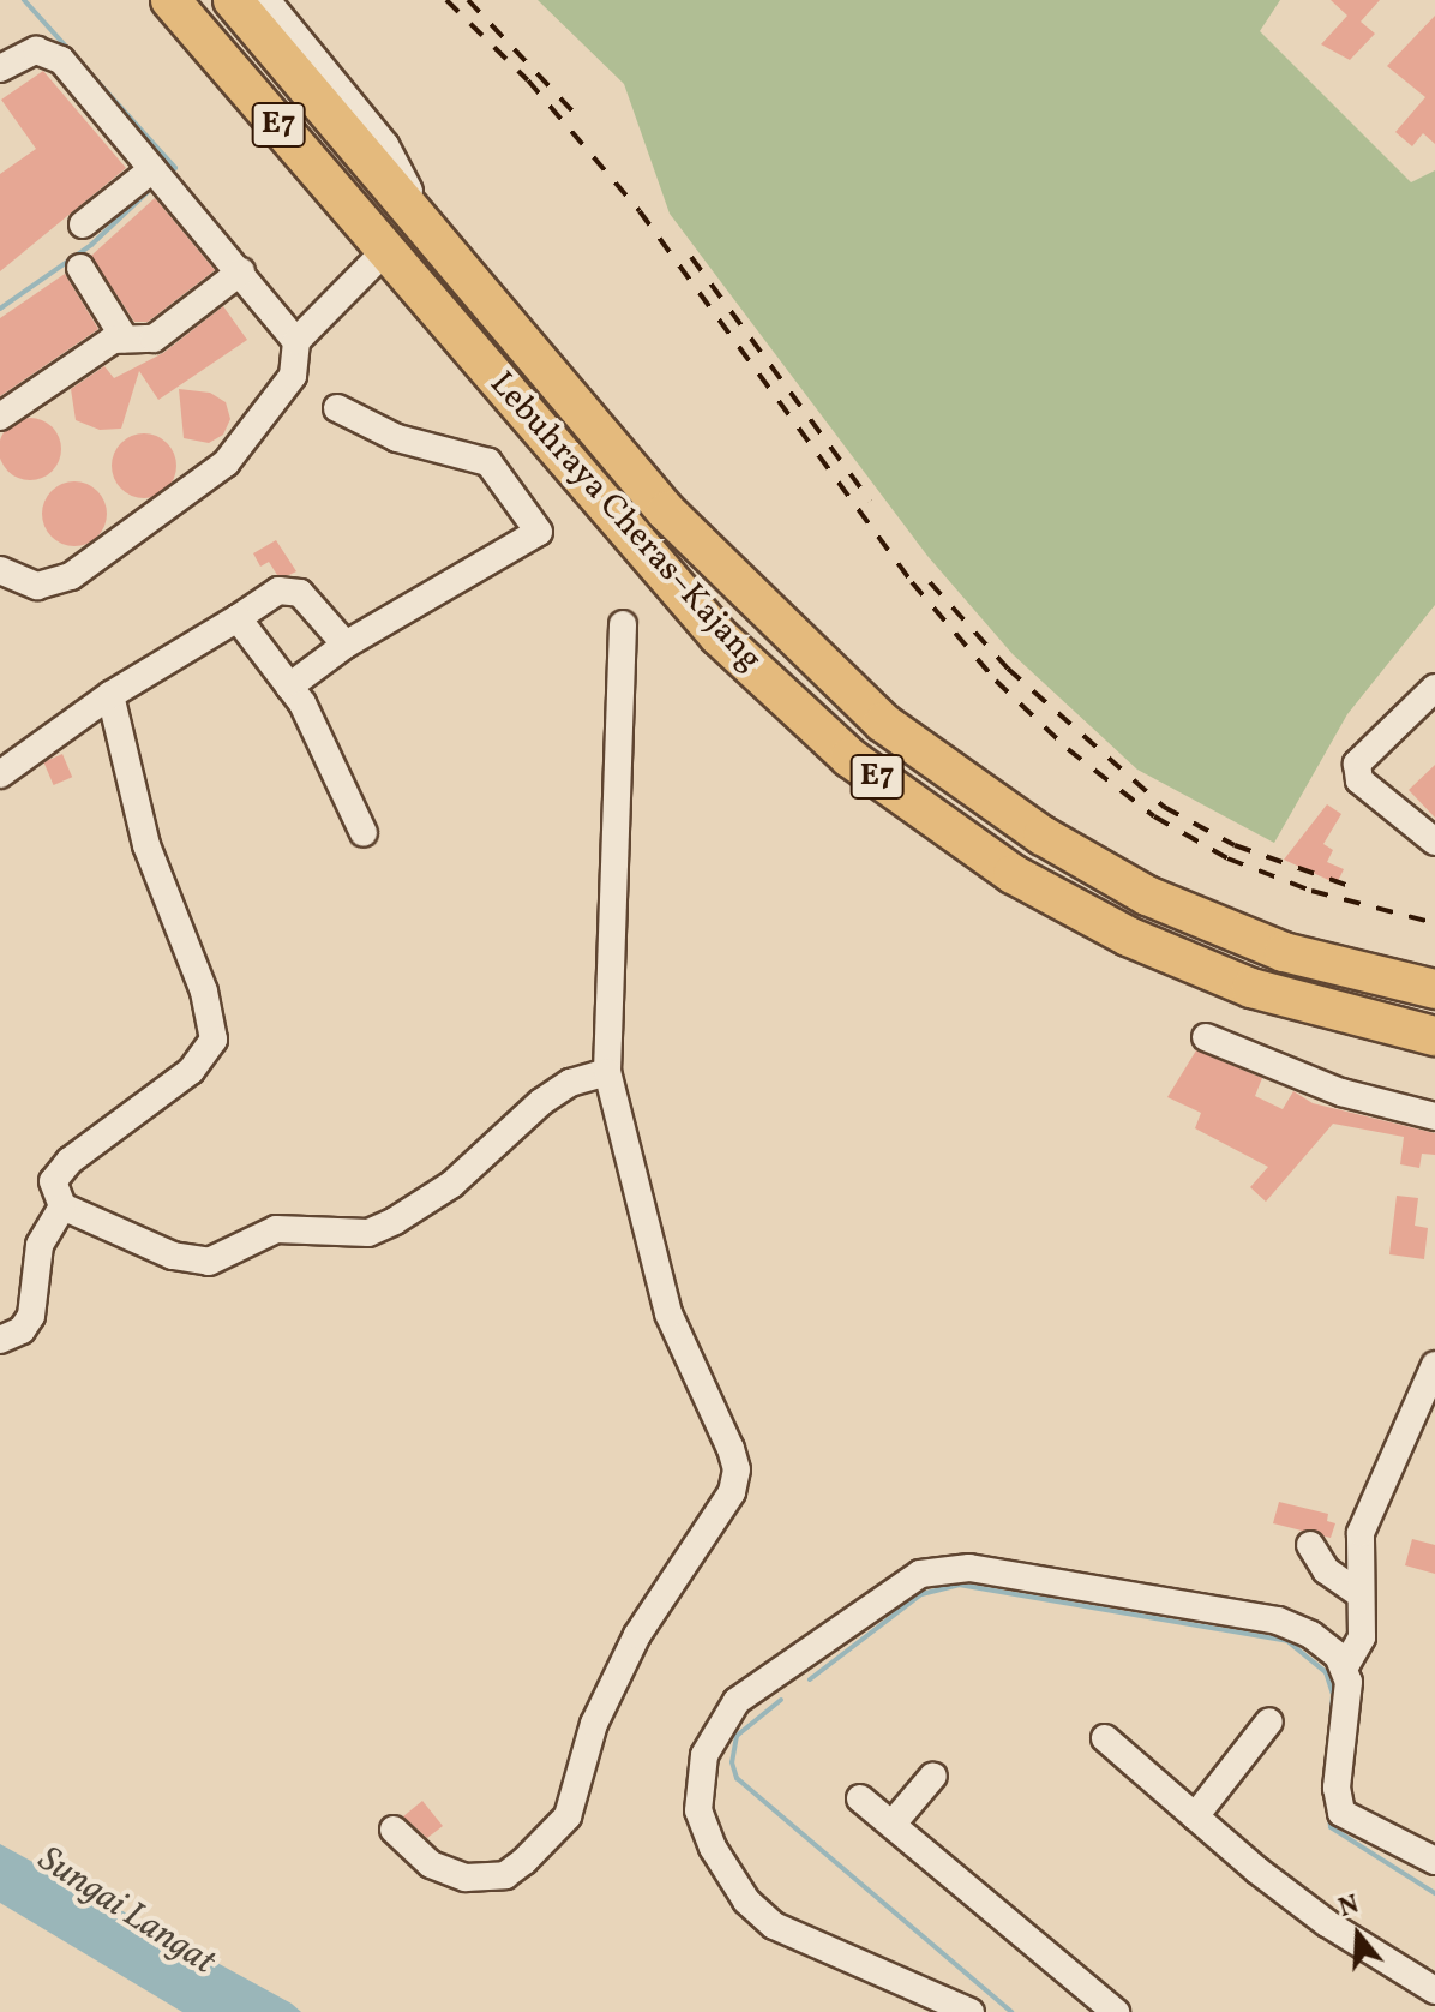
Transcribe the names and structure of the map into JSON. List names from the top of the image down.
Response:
{
  "streets": {
    "highway": ["E7", "Lebuhraya Cheras–Kajang"]
  },
  "water": ["Sungai Langat"],
  "north": "top"
}
